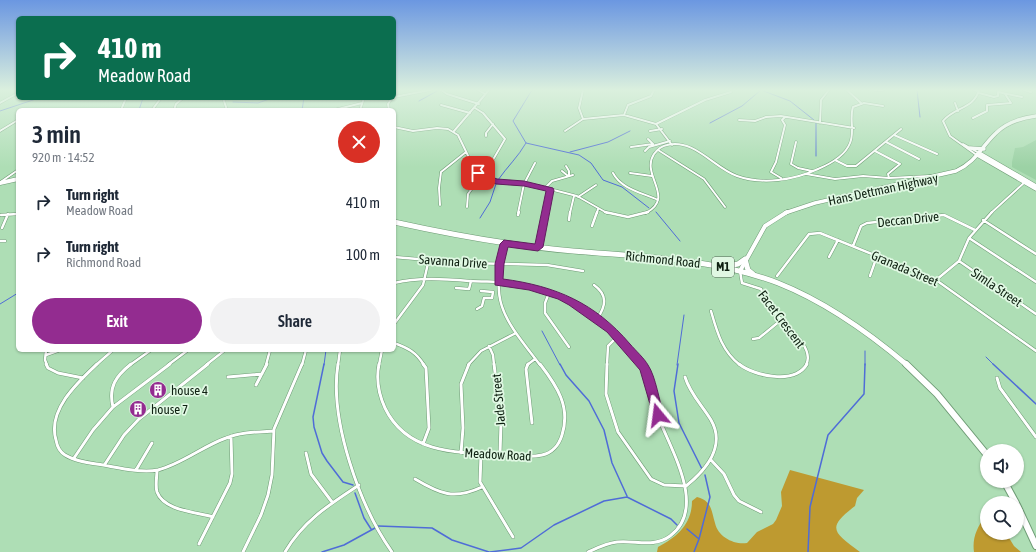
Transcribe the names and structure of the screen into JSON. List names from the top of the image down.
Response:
{
  "streets": {
    "highway": ["Richmond Road", "M1"],
    "street": [
      "Hans Dettman Highway",
      "Deccan Drive",
      "Savanna Drive",
      "Granada Street",
      "Simla Street",
      "Facet Crescent",
      "Jade Street",
      "Meadow Road"
    ]
  },
  "crossings": [
    ["Hans Dettman Highway", "Richmond Road"],
    ["Hans Dettman Highway", "Facet Crescent"],
    ["Deccan Drive", "Granada Street"],
    ["Richmond Road", "Facet Crescent"],
    ["Richmond Road", "Meadow Road"],
    ["Savanna Drive", "Meadow Road"],
    ["Jade Street", "Meadow Road"]
  ],
  "places": {
    "building": ["house 4", "house 7"]
  },
  "page": {
    "turn": ["410 m", "Meadow Road"],
    "heading": ["3 min", "920 m · 14:52"],
    "list": [
      {
        "name": "Turn right",
        "note": "Meadow Road",
        "value": "410 m"
      },
      {
        "name": "Turn right",
        "note": "Richmond Road",
        "value": "100 m"
      }
    ],
    "buttons": ["Exit", "Share"]
  }
}
